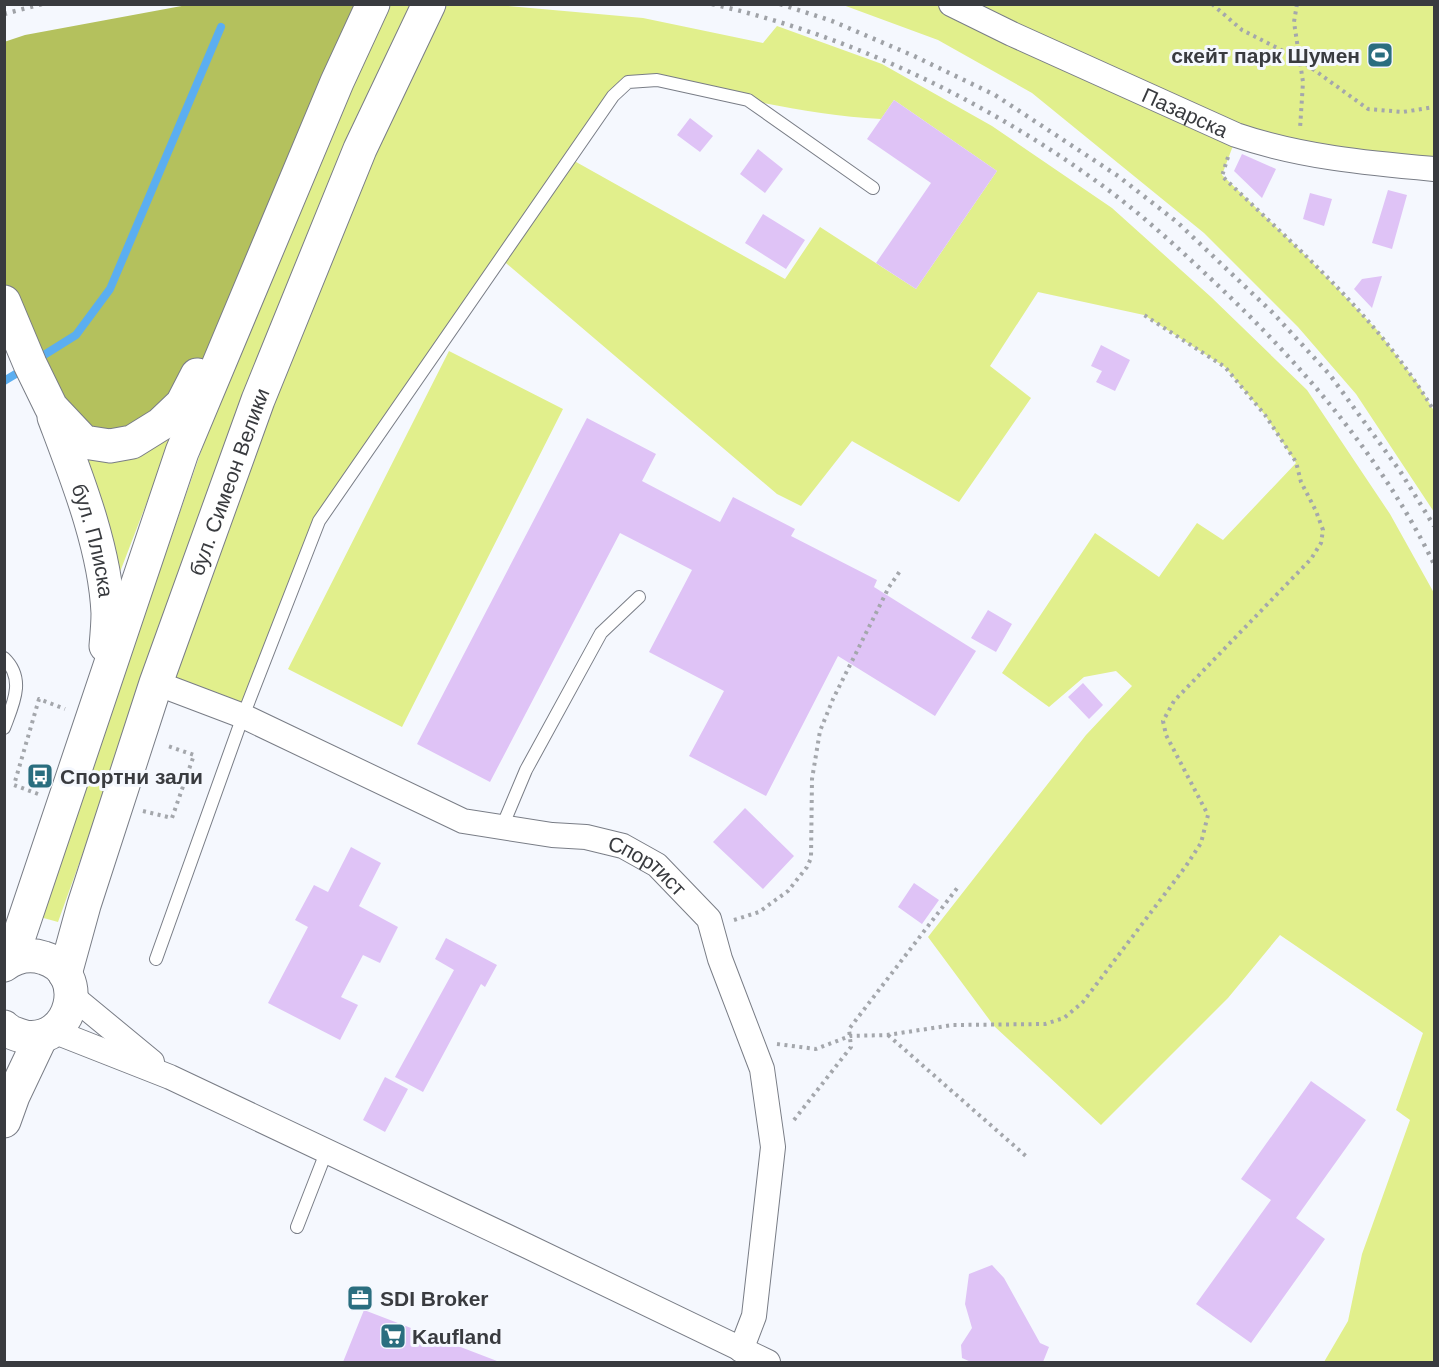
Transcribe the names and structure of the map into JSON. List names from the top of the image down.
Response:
{
  "streets": {
    "main road": ["бул. Симеон Велики", "бул. Плиска"],
    "street": ["Пазарска", "Спортист"]
  },
  "crossings": [
    ["бул. Симеон Велики", "Спортист"]
  ],
  "places": {
    "sports": ["скейт парк Шумен"],
    "bus stop": ["Спортни зали"],
    "office": ["SDI Broker"],
    "supermarket": ["Kaufland"]
  }
}
